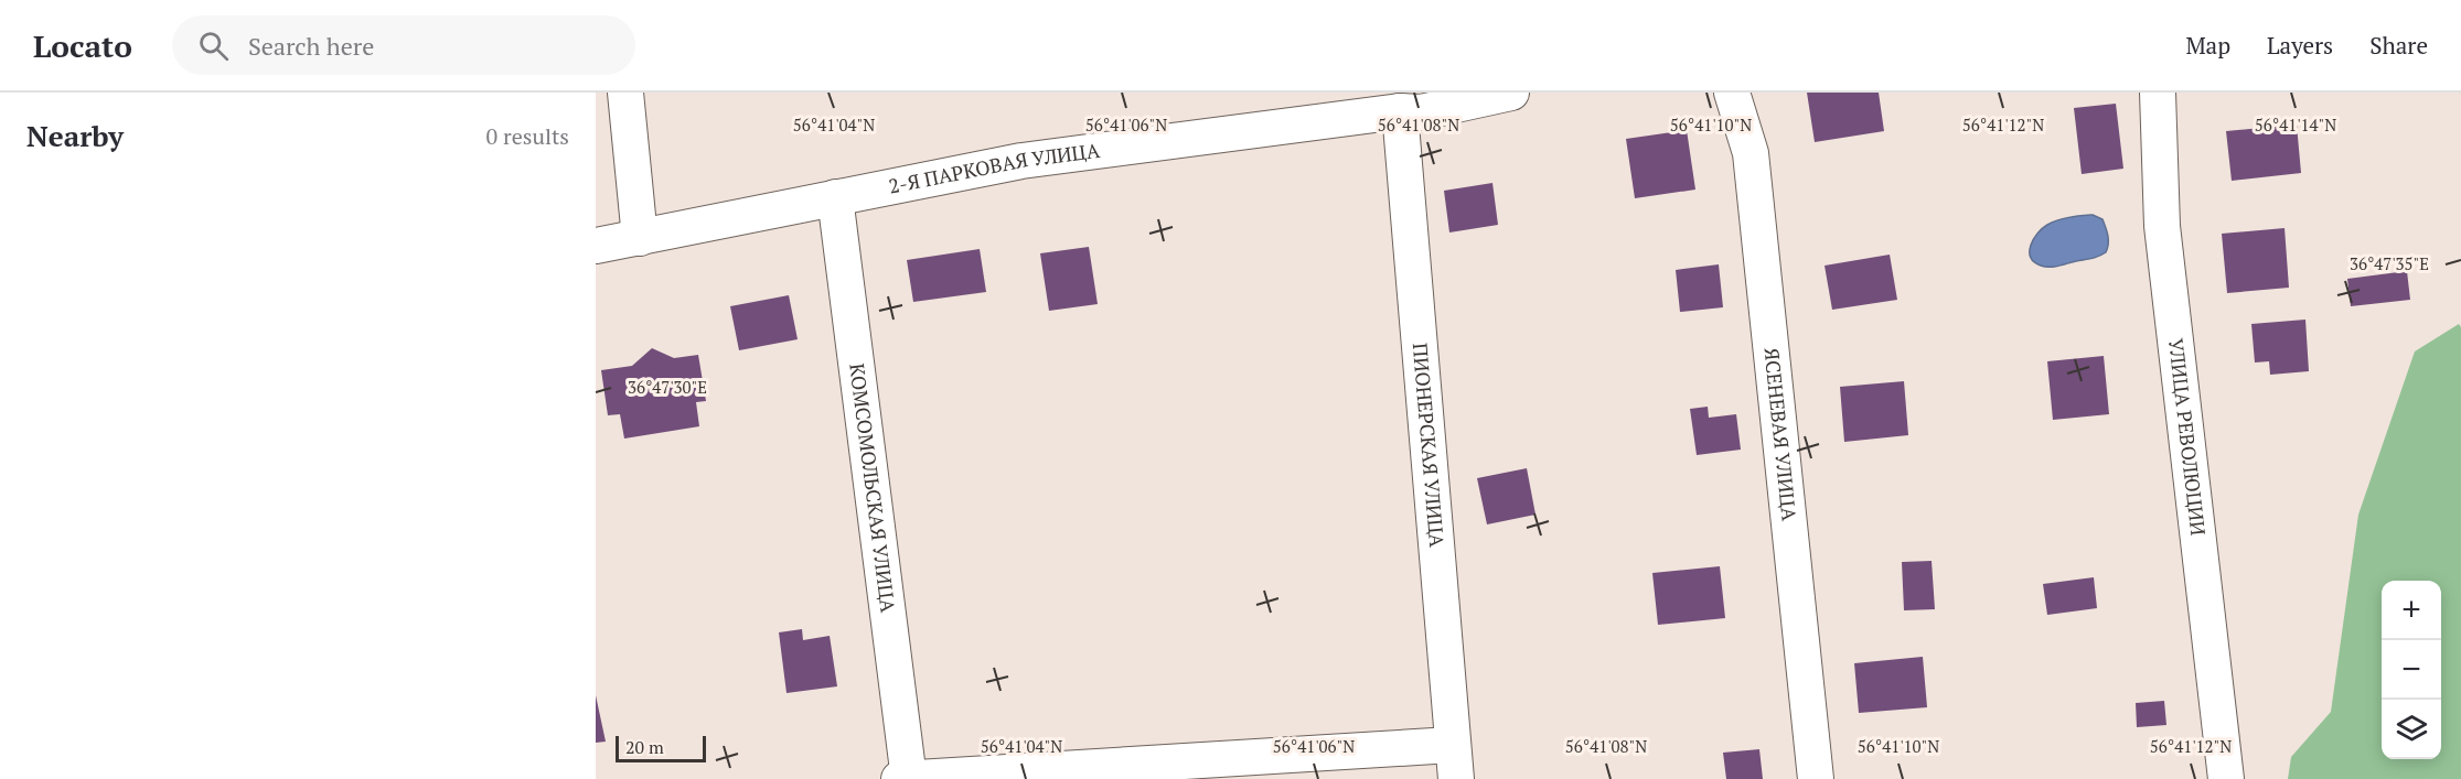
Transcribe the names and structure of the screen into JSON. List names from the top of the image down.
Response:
{
  "streets": {
    "street": [
      "2-Я ПАРКОВАЯ УЛИЦА",
      "ЯСЕНЕВАЯ УЛИЦА",
      "УЛИЦА РЕВОЛЮЦИИ",
      "ПИОНЕРСКАЯ УЛИЦА",
      "КОМСОМОЛЬСКАЯ УЛИЦА"
    ]
  },
  "crossings": [
    ["2-Я ПАРКОВАЯ УЛИЦА", "ПИОНЕРСКАЯ УЛИЦА"],
    ["2-Я ПАРКОВАЯ УЛИЦА", "КОМСОМОЛЬСКАЯ УЛИЦА"]
  ],
  "scale_bar": "20 m",
  "page": {
    "header": "Locato",
    "search": "Search here",
    "nav": ["Map", "Layers", "Share"],
    "heading": ["Nearby", "0 results"],
    "map_buttons": ["+", "−"],
    "scale": "20 m"
  },
  "coordinates": [
    "56°41'04\"N",
    "56°41'06\"N",
    "56°41'08\"N",
    "56°41'10\"N",
    "56°41'12\"N",
    "56°41'14\"N",
    "36°47'35\"E",
    "36°47'30\"E"
  ]
}
